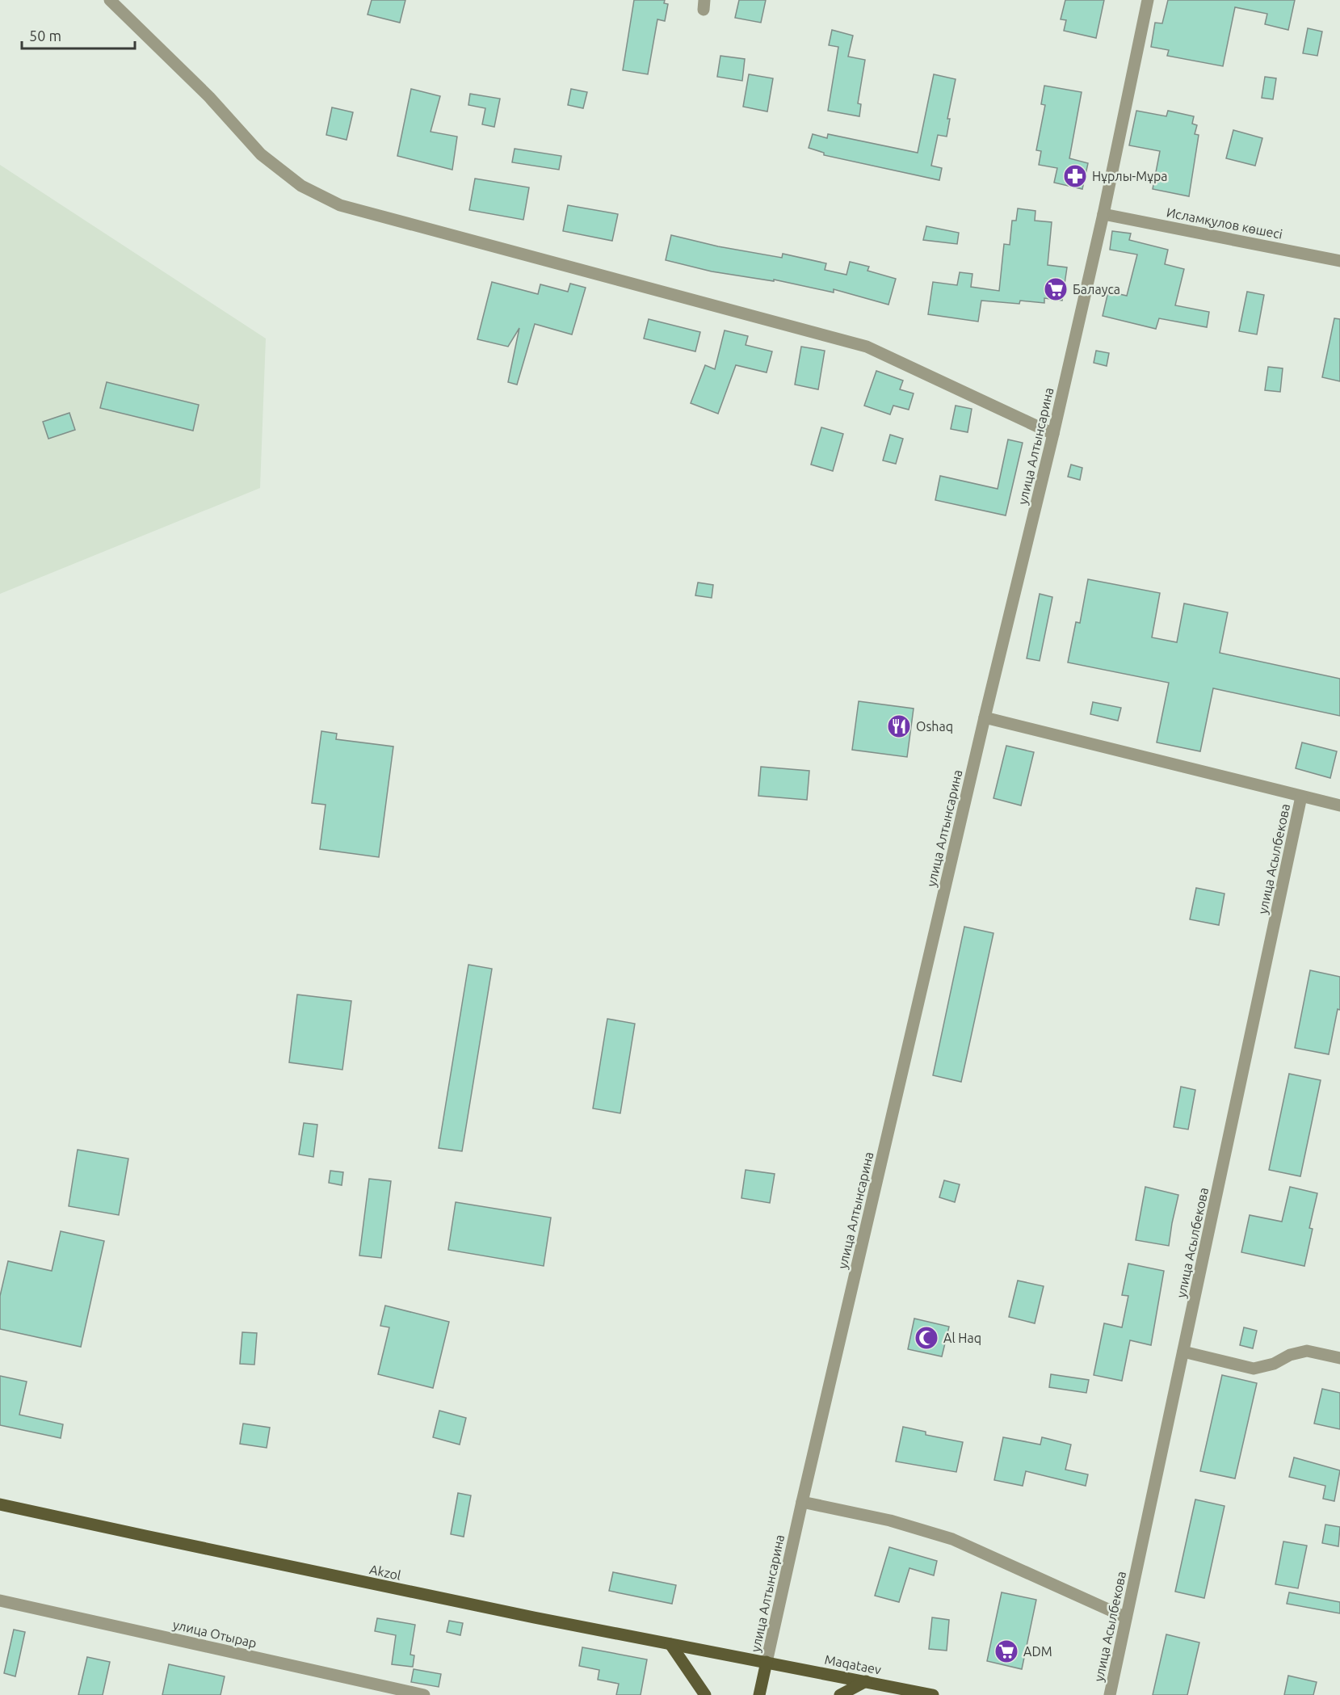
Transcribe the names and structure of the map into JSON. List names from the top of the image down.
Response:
{
  "streets": {
    "main road": ["Akzol", "Maqataev"],
    "street": [
      "Исламқулов көшесі",
      "улица Алтынсарина",
      "улица Асылбекова",
      "улица Отырар"
    ]
  },
  "crossings": [
    ["Исламқулов көшесі", "улица Алтынсарина"],
    ["улица Алтынсарина", "Akzol"],
    ["улица Алтынсарина", "Maqataev"],
    ["Akzol", "Maqataev"]
  ],
  "places": {
    "pharmacy": ["Нұрлы-Мұра"],
    "supermarket": ["Балауса", "ADM"],
    "restaurant": ["Oshaq"],
    "mosque": ["Al Haq"]
  },
  "scale_bar": "50 m"
}
